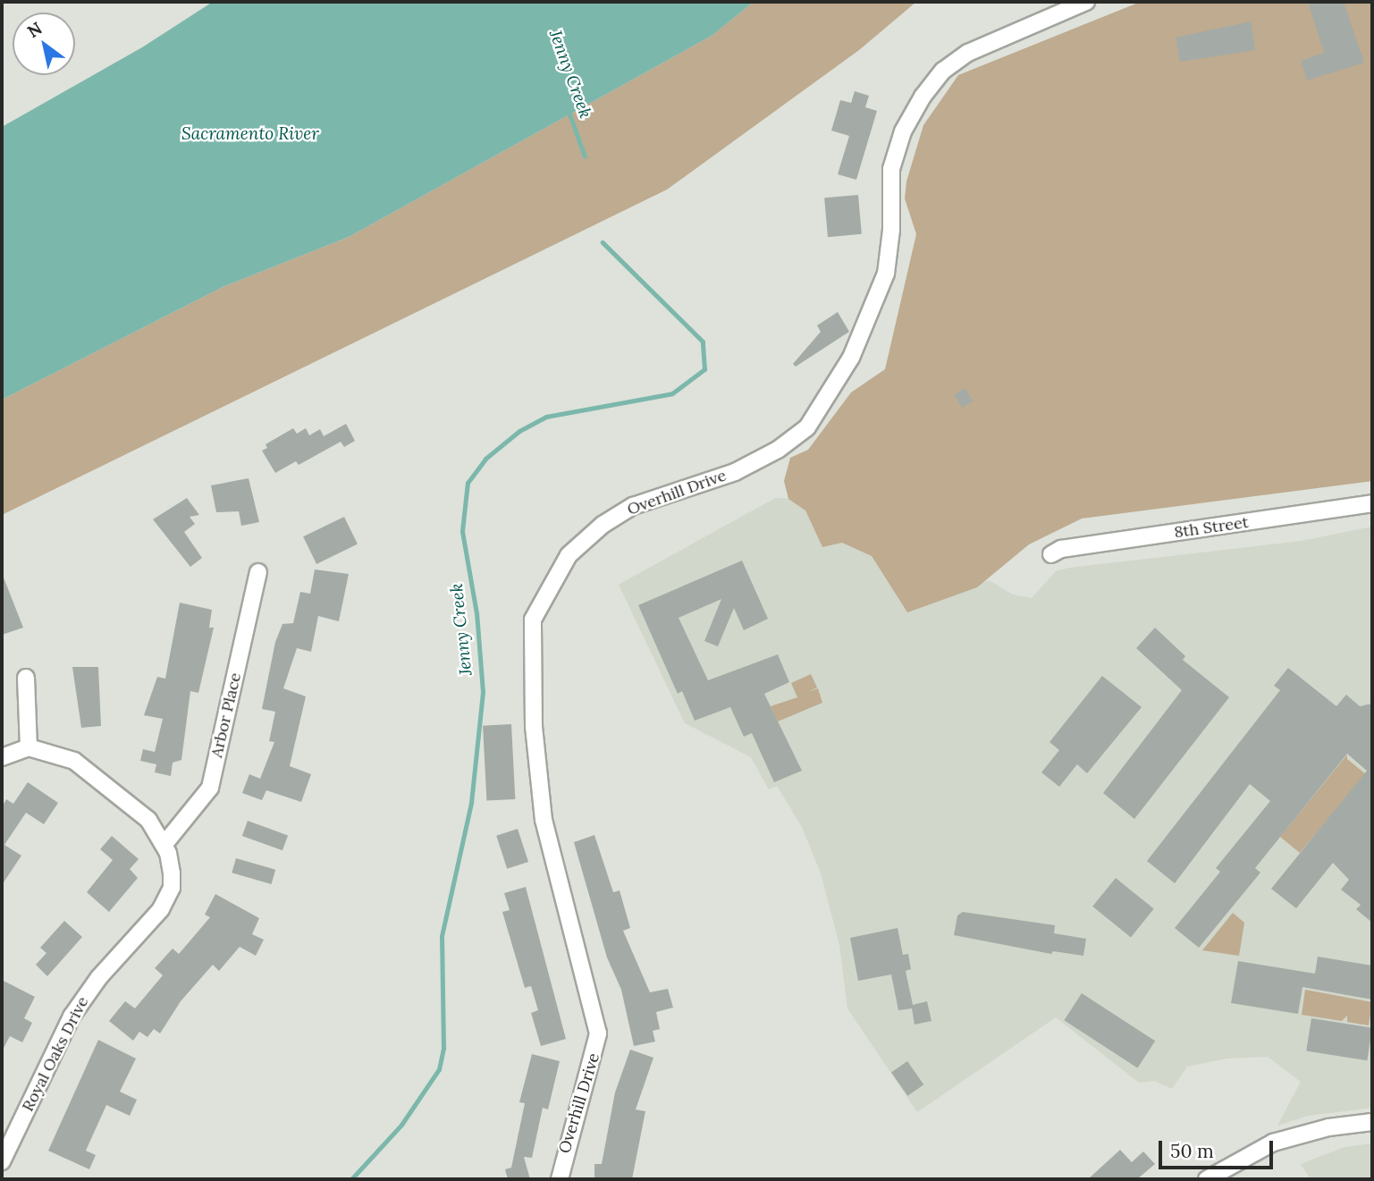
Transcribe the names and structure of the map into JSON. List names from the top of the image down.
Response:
{
  "streets": {
    "street": [
      "Overhill Drive",
      "8th Street",
      "Arbor Place",
      "Royal Oaks Drive"
    ]
  },
  "crossings": [
    ["Arbor Place", "Royal Oaks Drive"]
  ],
  "water": ["Jenny Creek", "Sacramento River"],
  "scale_bar": "50 m",
  "north": "top left"
}
